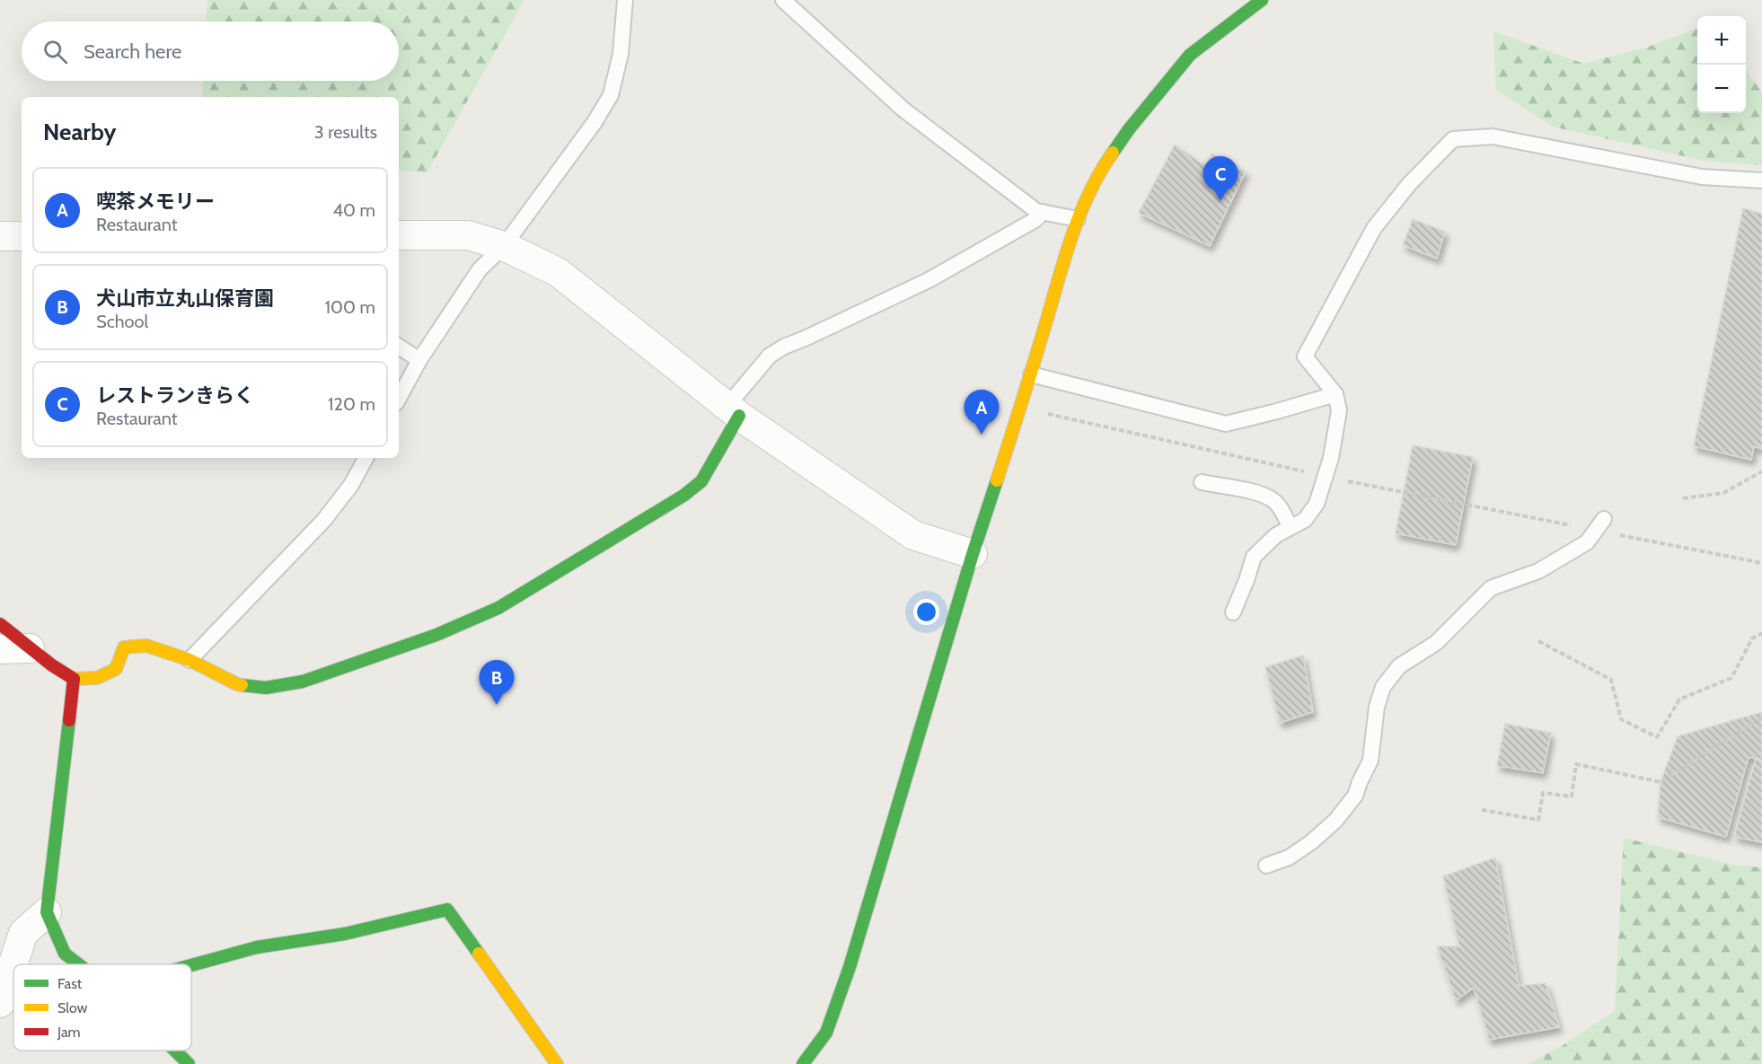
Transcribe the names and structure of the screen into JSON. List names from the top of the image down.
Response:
{
  "legend": ["Fast", "Slow", "Jam"],
  "page": {
    "map_buttons": ["+", "−"],
    "search": "Search here",
    "heading": ["Nearby", "3 results"],
    "pins": ["C", "A", "B"],
    "list": [
      {
        "mark": "A",
        "name": "喫茶メモリー",
        "note": "Restaurant",
        "value": "40 m"
      },
      {
        "mark": "B",
        "name": "犬山市立丸山保育園",
        "note": "School",
        "value": "100 m"
      },
      {
        "mark": "C",
        "name": "レストランきらく",
        "note": "Restaurant",
        "value": "120 m"
      }
    ]
  }
}
